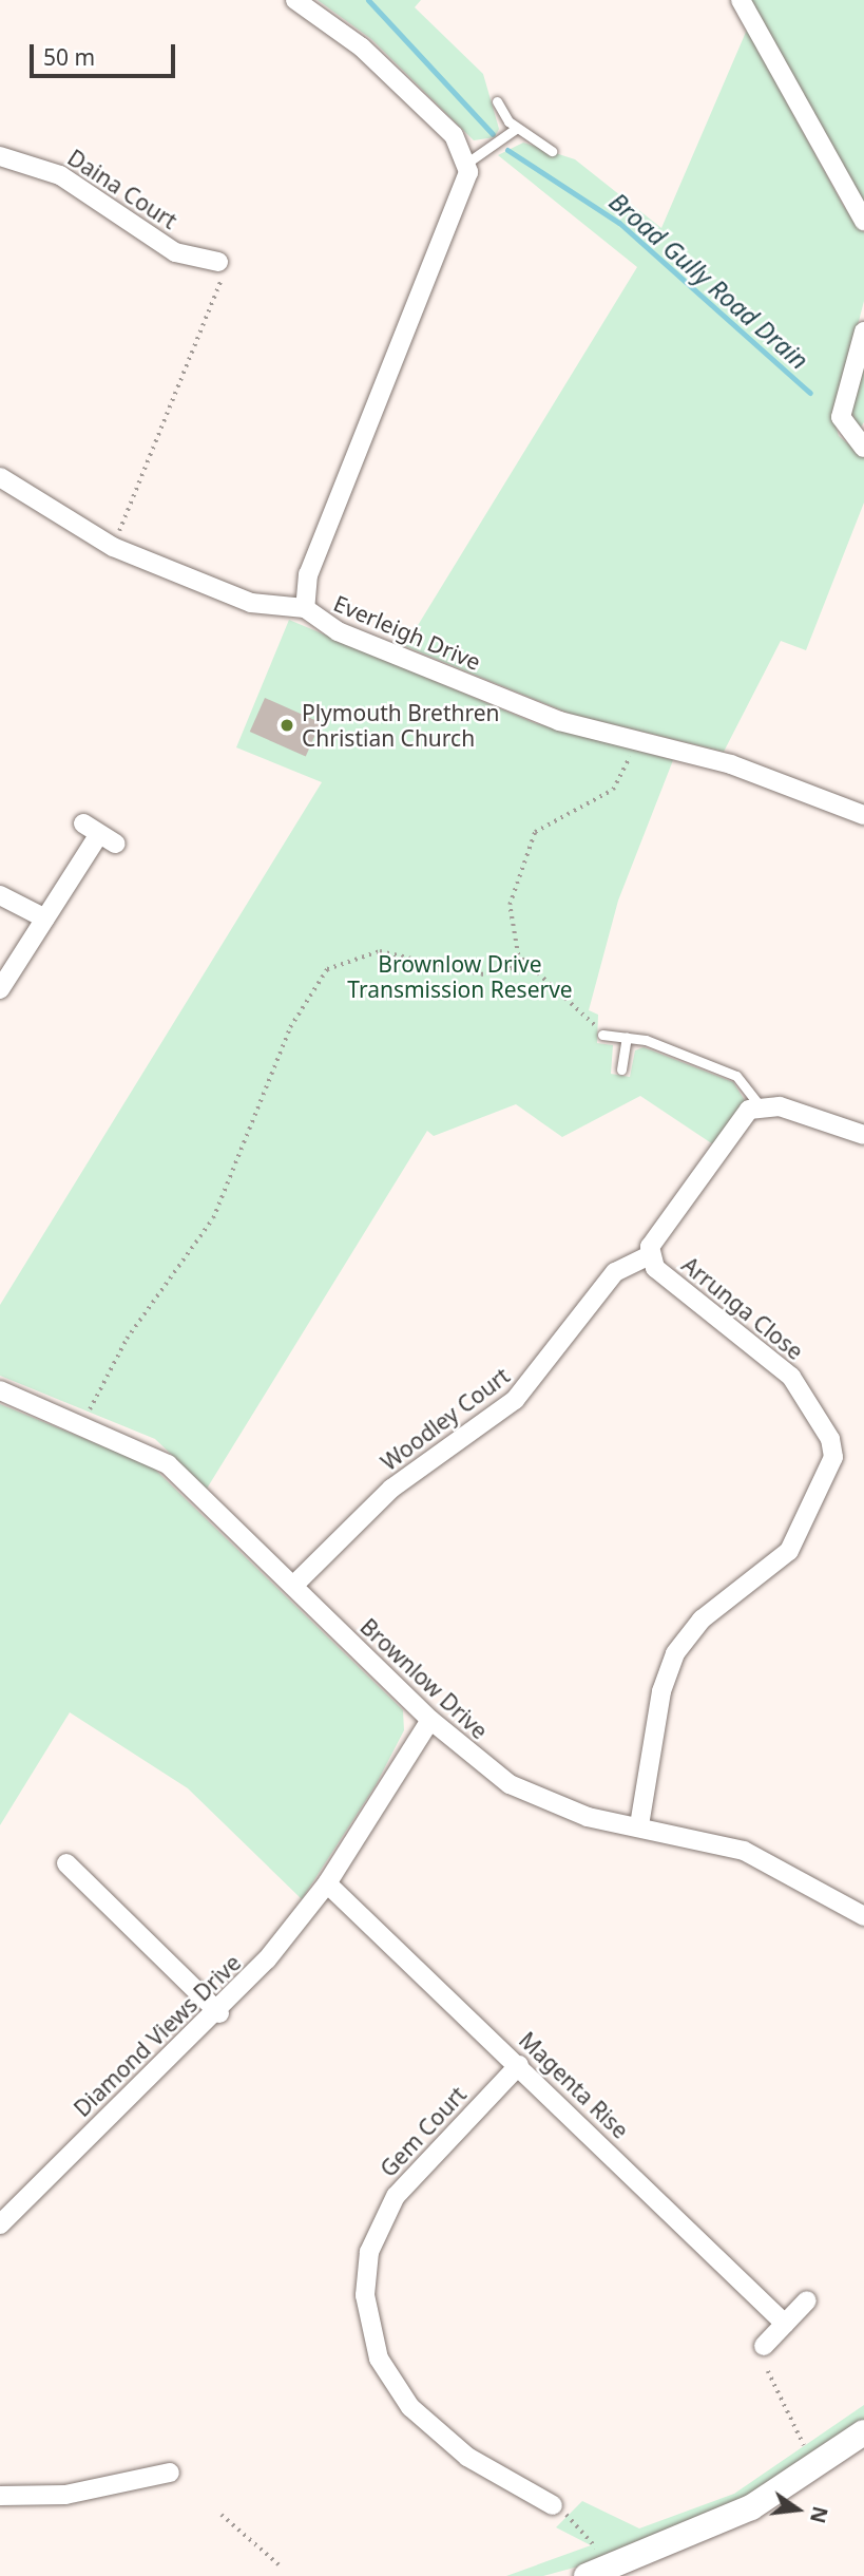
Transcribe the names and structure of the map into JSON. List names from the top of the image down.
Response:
{
  "streets": {
    "street": [
      "Daina Court",
      "Everleigh Drive",
      "Arrunga Close",
      "Woodley Court",
      "Brownlow Drive",
      "Diamond Views Drive",
      "Magenta Rise",
      "Gem Court"
    ]
  },
  "crossings": [
    ["Arrunga Close", "Woodley Court"],
    ["Arrunga Close", "Brownlow Drive"],
    ["Woodley Court", "Brownlow Drive"],
    ["Brownlow Drive", "Diamond Views Drive"],
    ["Diamond Views Drive", "Magenta Rise"],
    ["Magenta Rise", "Gem Court"]
  ],
  "water": ["Broad Gully Road Drain"],
  "parks": ["Brownlow Drive Transmission Reserve"],
  "places": ["Plymouth Brethren Christian Church"],
  "scale_bar": "50 m",
  "north": "right"
}
